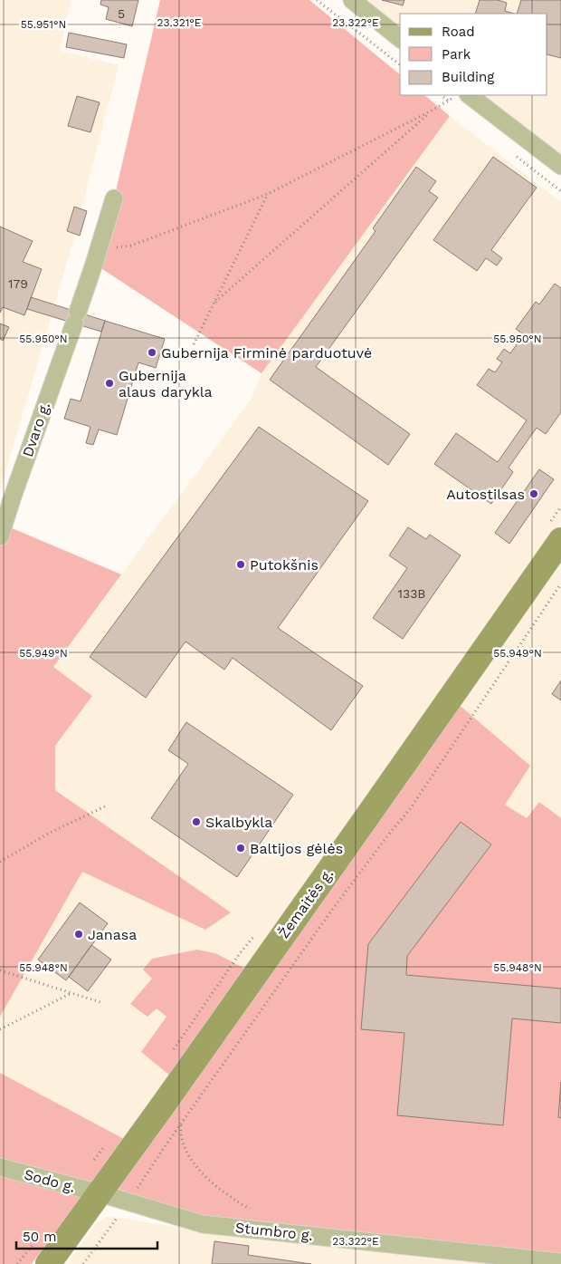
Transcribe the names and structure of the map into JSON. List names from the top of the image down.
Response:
{
  "streets": {
    "main road": ["Žemaitės g."],
    "street": ["Dvaro g.", "Sodo g.", "Stumbro g."]
  },
  "crossings": [
    ["Žemaitės g.", "Sodo g."],
    ["Žemaitės g.", "Stumbro g."],
    ["Sodo g.", "Stumbro g."]
  ],
  "places": [
    "Gubernija Firminė parduotuvė",
    "Gubernija alaus darykla",
    "Autostilsas",
    "Putokšnis",
    "Skalbykla",
    "Baltijos gėlės",
    "Janasa"
  ],
  "house_numbers": ["5", "179", "133B"],
  "legend": ["Road", "Park", "Building"],
  "scale_bar": "50 m",
  "coordinates": [
    "23.321°E",
    "23.322°E",
    "55.951°N",
    "55.950°N",
    "55.949°N",
    "55.948°N"
  ]
}
